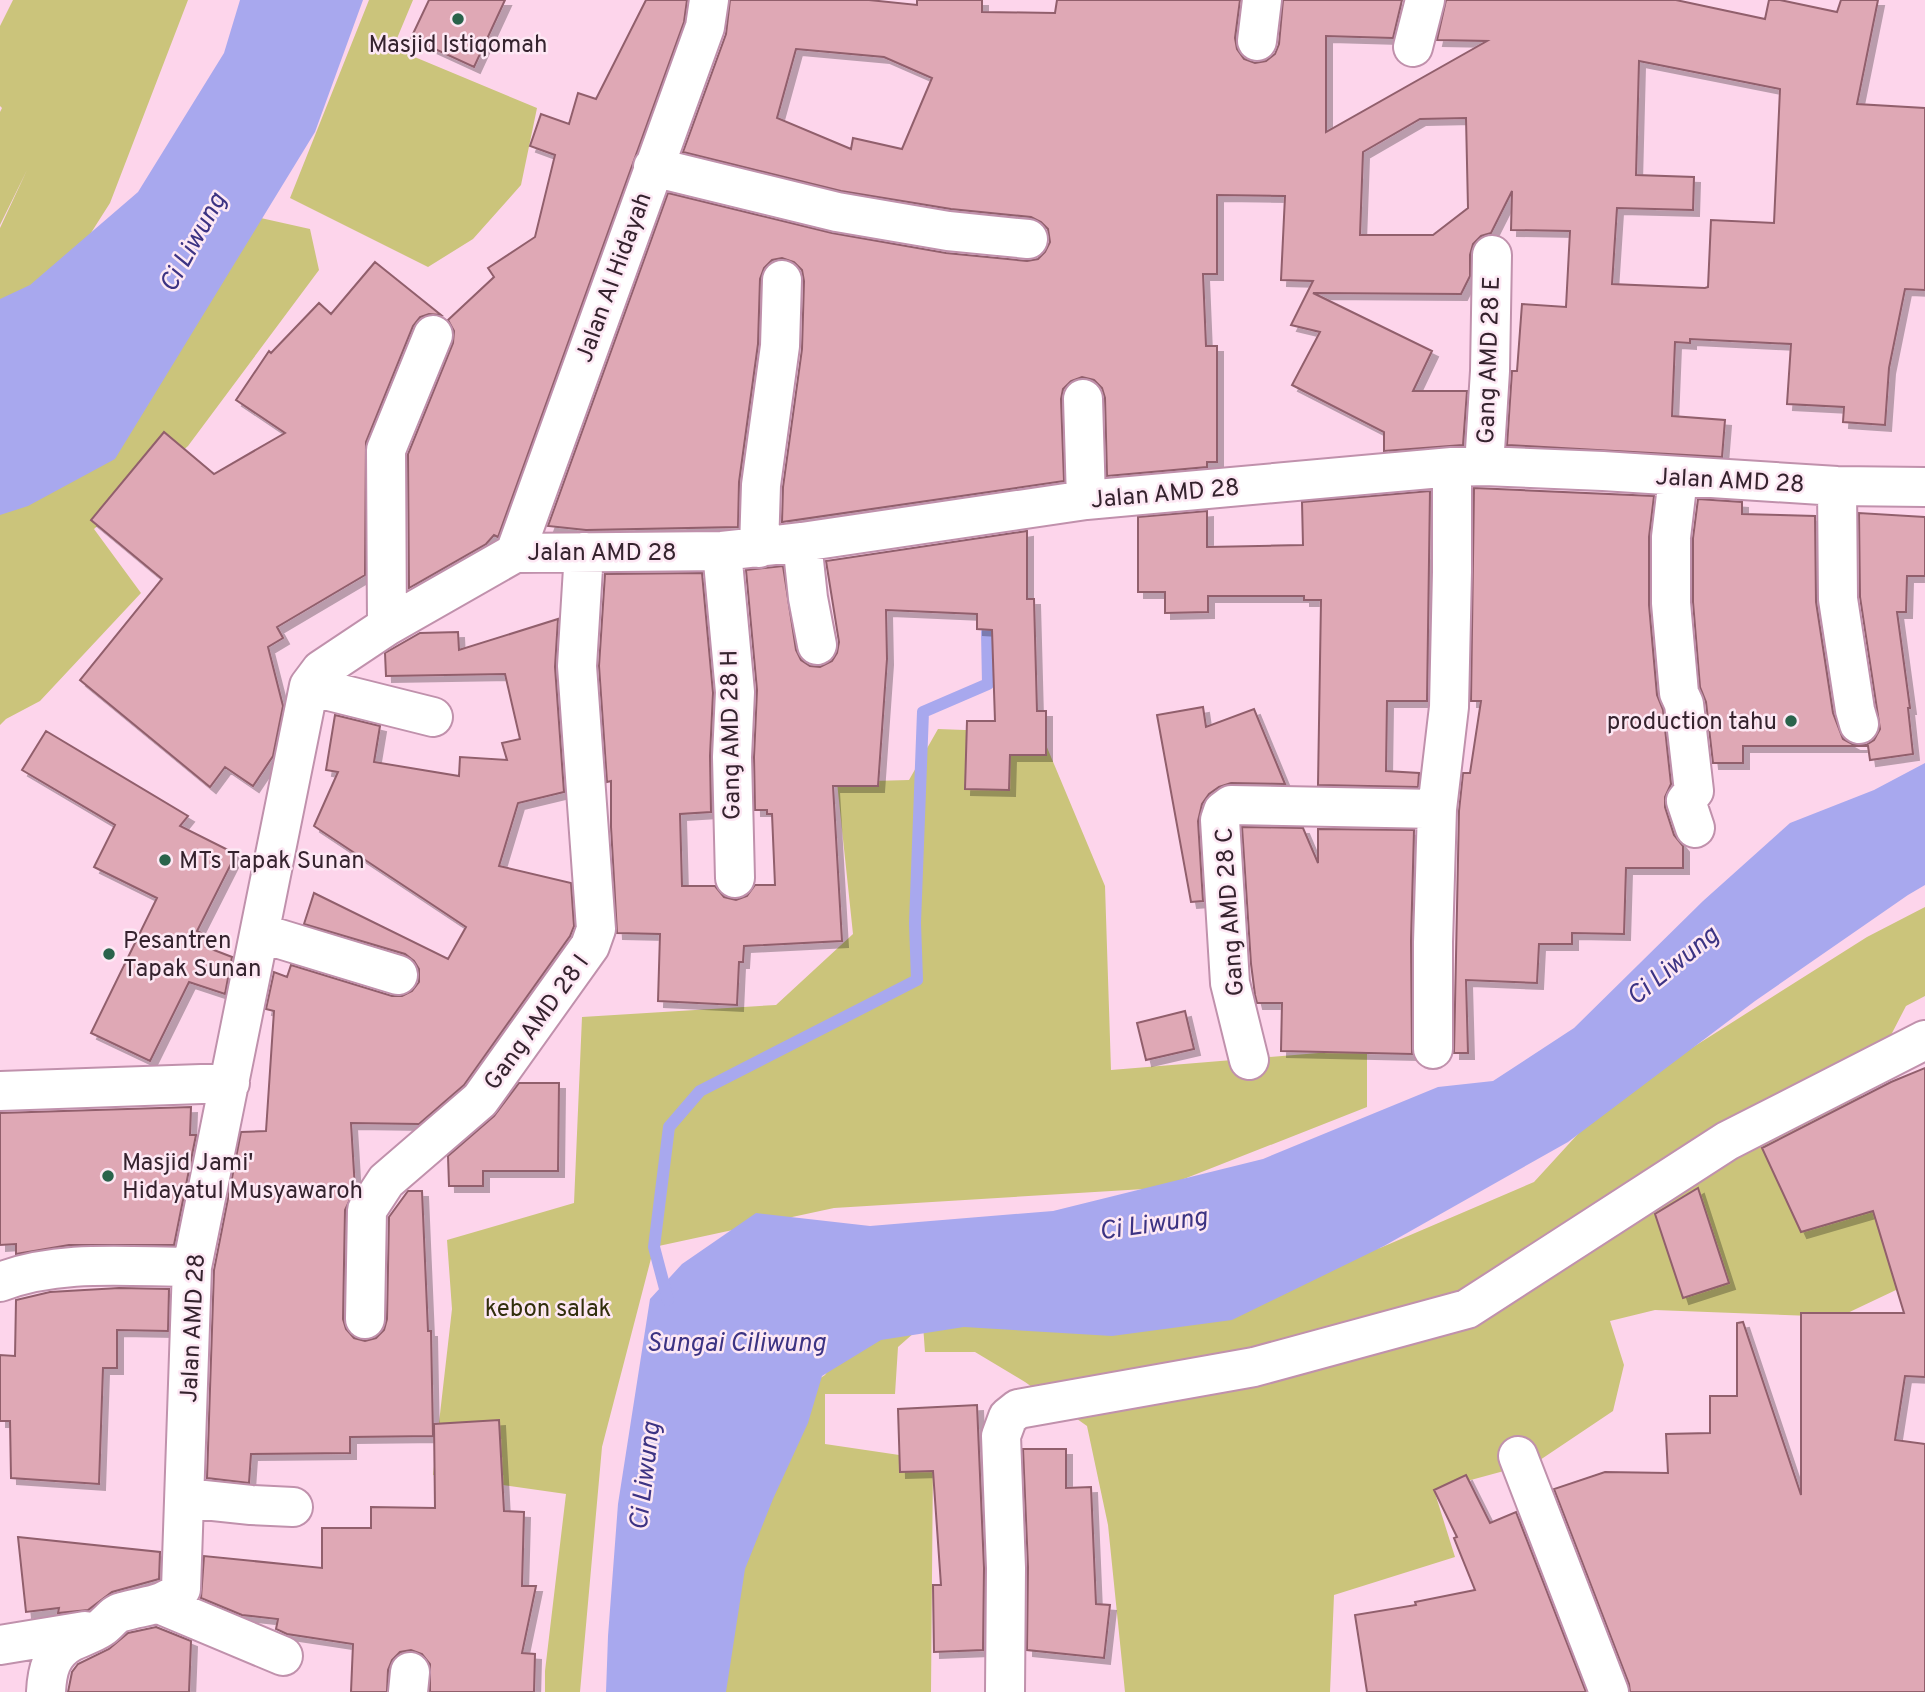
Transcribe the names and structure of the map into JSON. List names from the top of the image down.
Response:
{
  "streets": {
    "street": [
      "Jalan Al Hidayah",
      "Gang AMD 28 E",
      "Jalan AMD 28",
      "Gang AMD 28 H",
      "Gang AMD 28 C",
      "Gang AMD 28 I"
    ]
  },
  "crossings": [
    ["Jalan Al Hidayah", "Jalan AMD 28"],
    ["Gang AMD 28 E", "Jalan AMD 28"],
    ["Jalan AMD 28", "Gang AMD 28 H"],
    ["Jalan AMD 28", "Gang AMD 28 I"]
  ],
  "water": ["Ci Liwung", "Sungai Ciliwung"],
  "parks": ["kebon salak"],
  "places": [
    "Masjid Istiqomah",
    "production tahu",
    "MTs Tapak Sunan",
    "Pesantren Tapak Sunan",
    "Masjid Jami' Hidayatul Musyawaroh"
  ]
}
